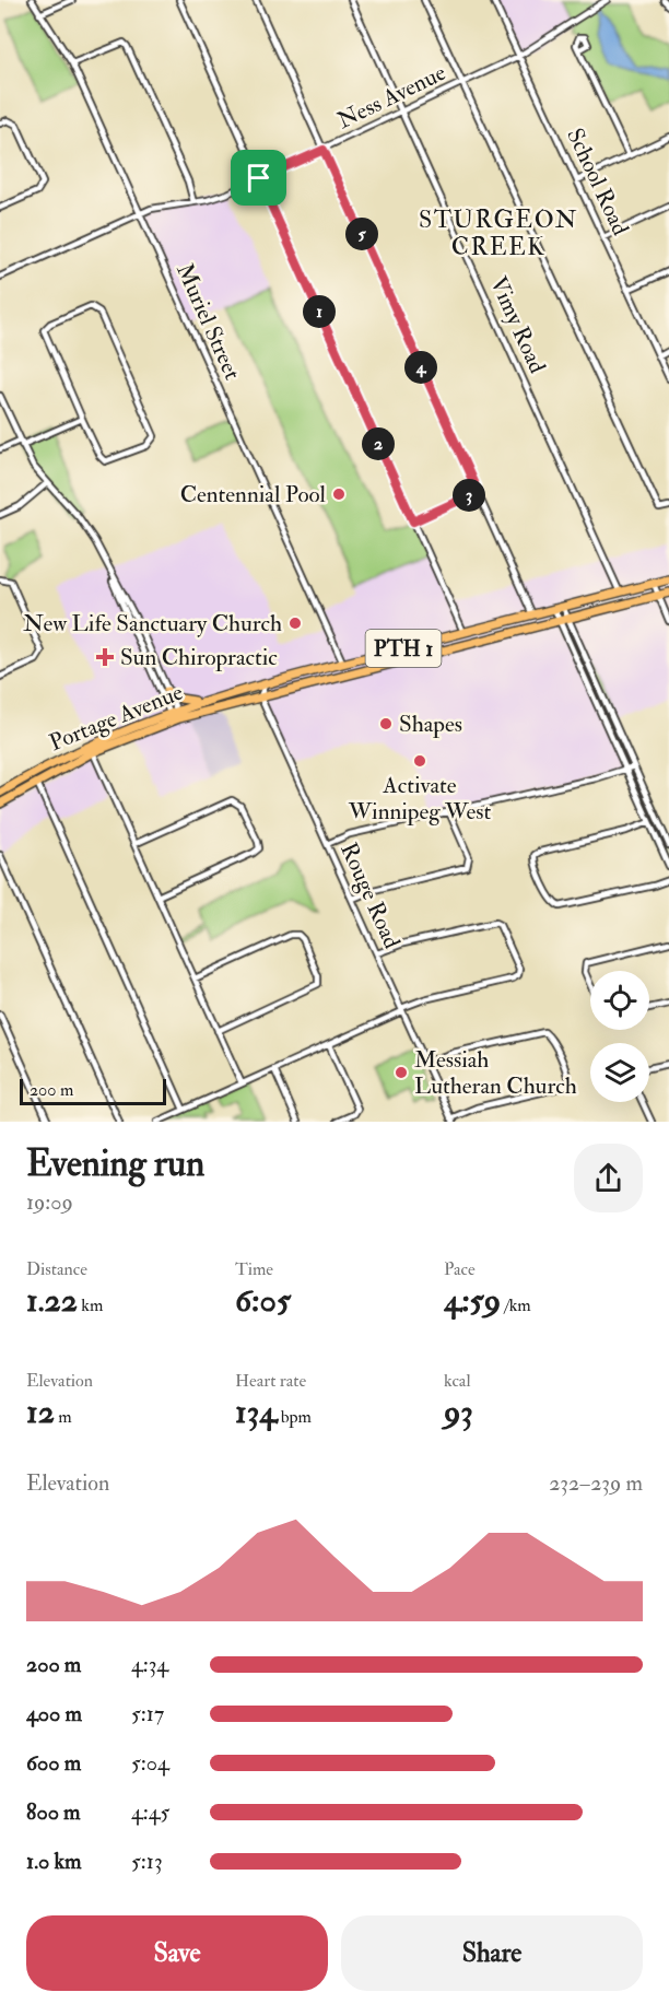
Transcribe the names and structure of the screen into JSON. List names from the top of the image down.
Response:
{
  "streets": {
    "highway": ["PTH 1", "Portage Avenue"],
    "street": [
      "Ness Avenue",
      "School Road",
      "Muriel Street",
      "Vimy Road",
      "Rouge Road"
    ]
  },
  "crossings": [
    ["Ness Avenue", "School Road"],
    ["Ness Avenue", "Muriel Street"],
    ["Ness Avenue", "Vimy Road"],
    ["Muriel Street", "Portage Avenue"],
    ["Vimy Road", "Portage Avenue"],
    ["Portage Avenue", "Rouge Road"]
  ],
  "districts": ["STURGEON CREEK"],
  "places": {
    "other": [
      "Centennial Pool",
      "New Life Sanctuary Church",
      "Shapes",
      "Activate Winnipeg West",
      "Messiah Lutheran Church"
    ],
    "health": ["Sun Chiropractic"]
  },
  "scale_bar": "200 m",
  "page": {
    "pins": [
      "5",
      "1",
      "4",
      "2",
      "3"
    ],
    "scale": "200 m",
    "heading": ["Evening run", "19:09"],
    "stats": [
      ["Distance", "1.22 km"],
      ["Time", "6:05"],
      ["Pace", "4:59 /km"],
      ["Elevation", "12 m"],
      ["Heart rate", "134 bpm"],
      ["kcal", "93"]
    ],
    "chart": ["Elevation", "232–239 m"],
    "list": [
      {
        "name": "200 m",
        "note": "4:34"
      },
      {
        "name": "400 m",
        "note": "5:17"
      },
      {
        "name": "600 m",
        "note": "5:04"
      },
      {
        "name": "800 m",
        "note": "4:45"
      },
      {
        "name": "1.0 km",
        "note": "5:13"
      }
    ],
    "buttons": ["Save", "Share"]
  }
}
